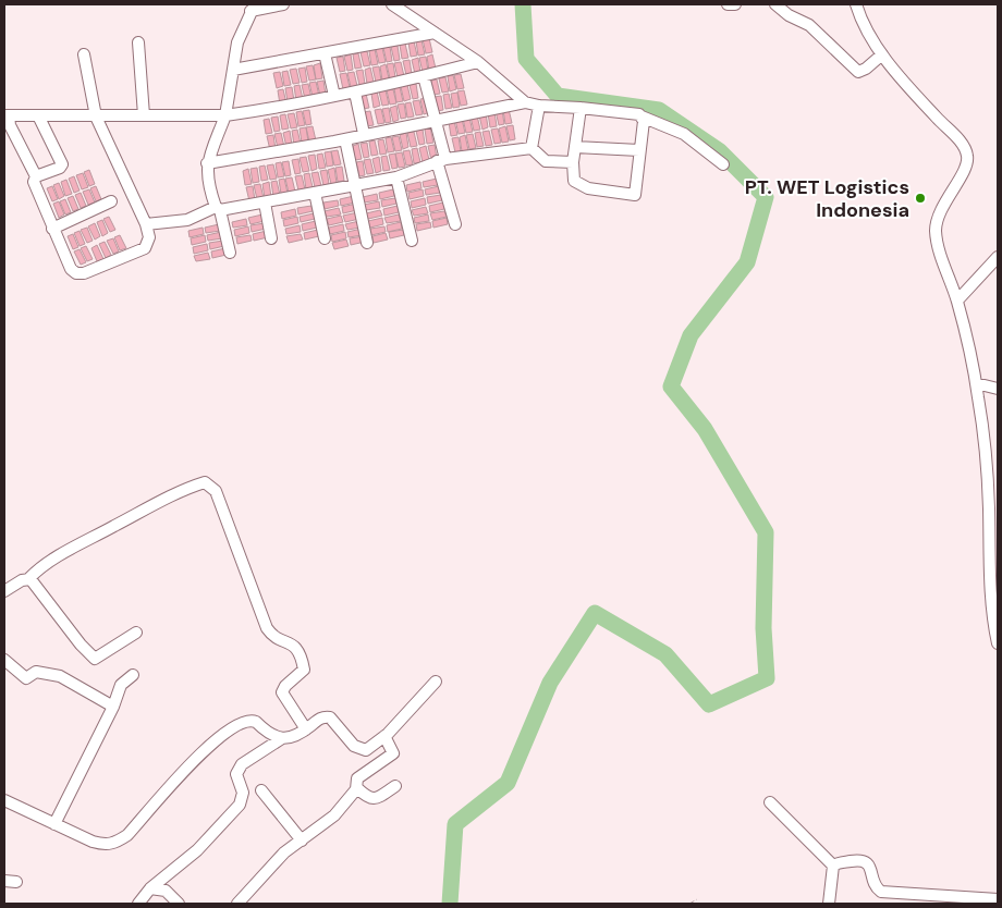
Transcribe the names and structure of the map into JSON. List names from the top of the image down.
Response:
{
  "places": ["PT. WET Logistics Indonesia"]
}
